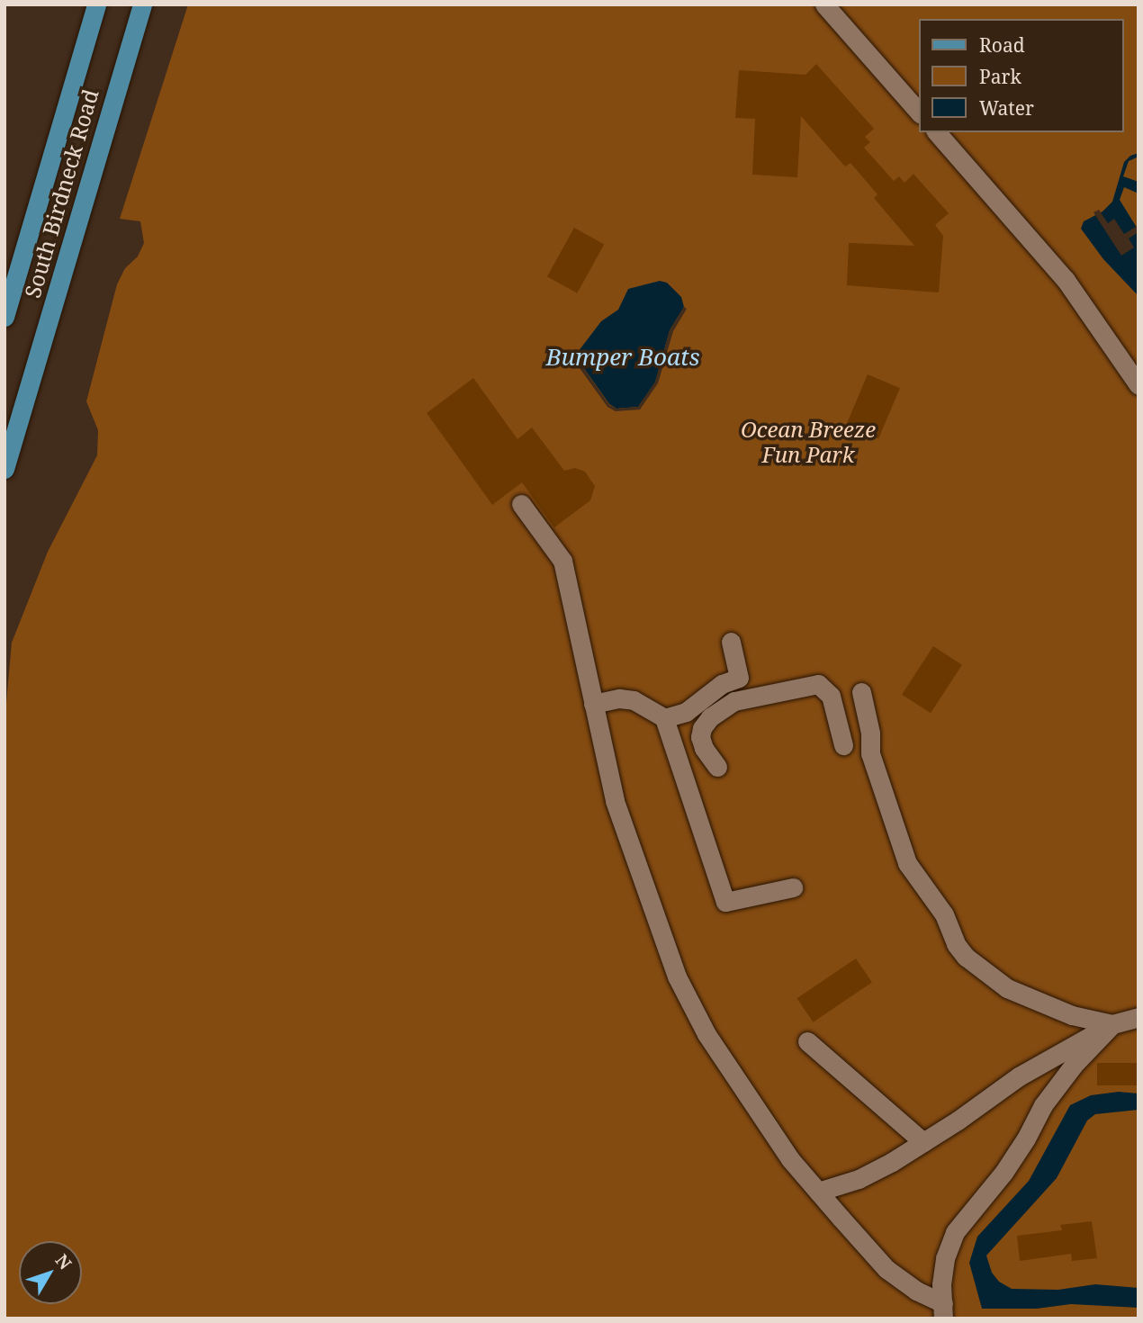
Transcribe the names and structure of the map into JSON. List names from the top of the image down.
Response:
{
  "streets": {
    "main road": ["South Birdneck Road"]
  },
  "water": ["Bumper Boats"],
  "parks": ["Ocean Breeze Fun Park"],
  "legend": ["Road", "Park", "Water"],
  "north": "top right"
}
